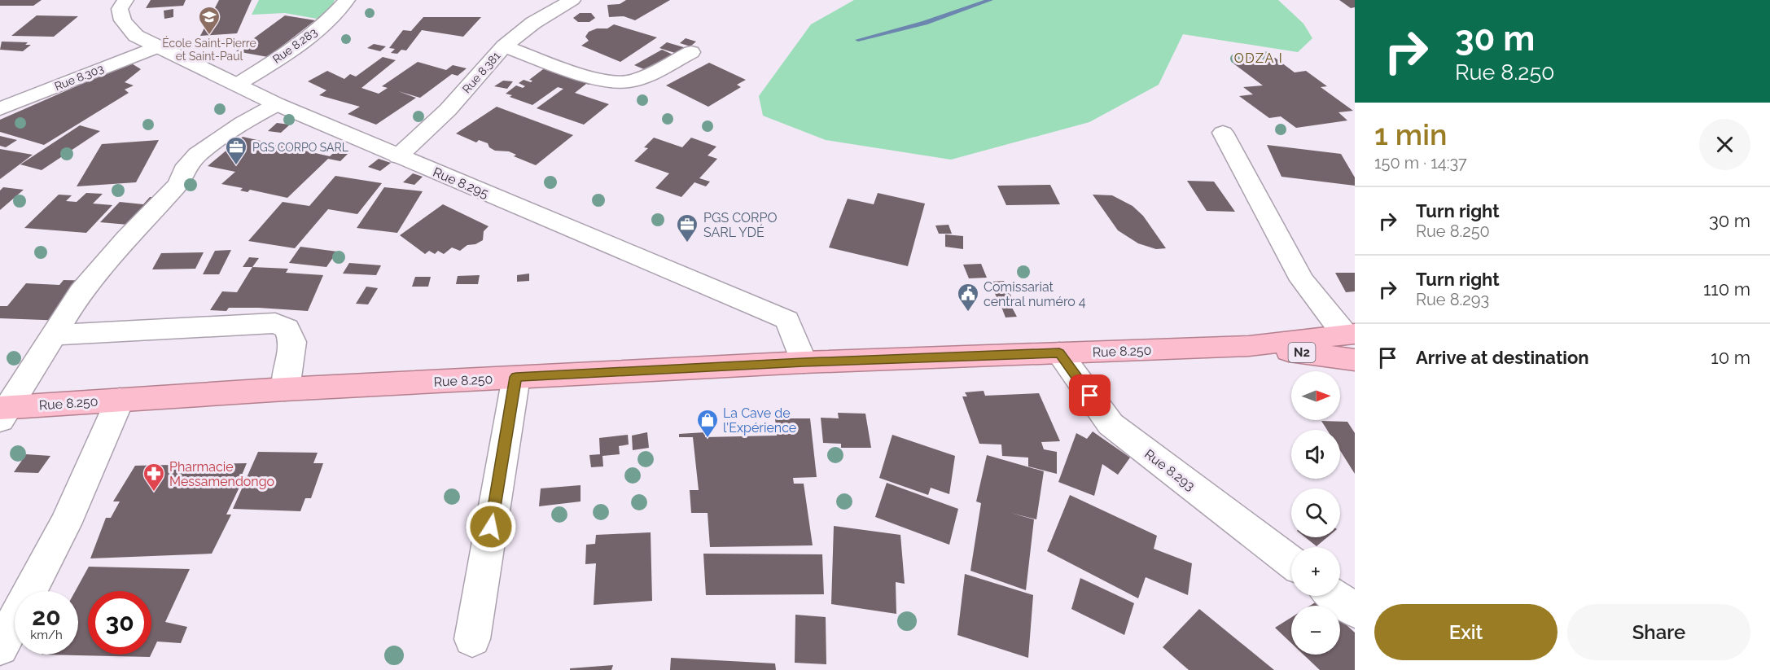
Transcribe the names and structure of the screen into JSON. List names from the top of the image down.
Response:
{
  "streets": {
    "highway": ["Rue 8.250", "N2"],
    "street": [
      "Rue 8.283",
      "Rue 8.381",
      "Rue 8.303",
      "Rue 8.295",
      "Rue 8.293"
    ]
  },
  "crossings": [
    ["Rue 8.283", "Rue 8.295"],
    ["Rue 8.381", "Rue 8.295"],
    ["Rue 8.303", "Rue 8.295"],
    ["Rue 8.295", "Rue 8.250"],
    ["Rue 8.250", "N2"],
    ["Rue 8.250", "Rue 8.293"]
  ],
  "districts": ["ODZA I"],
  "places": {
    "school or university": ["École Saint-Pierre et Saint-Paul"],
    "office": ["PGS CORPO SARL", "PGS CORPO SARL YDÉ"],
    "public building": ["Comissariat central numéro 4"],
    "shop": ["La Cave de l'Expérience"],
    "pharmacy": ["Pharmacie Messamendongo"]
  },
  "north": "right",
  "page": {
    "turn": ["30 m", "Rue 8.250"],
    "heading": ["1 min", "150 m · 14:37"],
    "list": [
      {
        "name": "Turn right",
        "note": "Rue 8.250",
        "value": "30 m"
      },
      {
        "name": "Turn right",
        "note": "Rue 8.293",
        "value": "110 m"
      },
      {
        "name": "Arrive at destination",
        "value": "10 m"
      }
    ],
    "map_buttons": ["+", "−"],
    "speed": "20 km/h",
    "limit": "30",
    "buttons": ["Exit", "Share"]
  }
}
